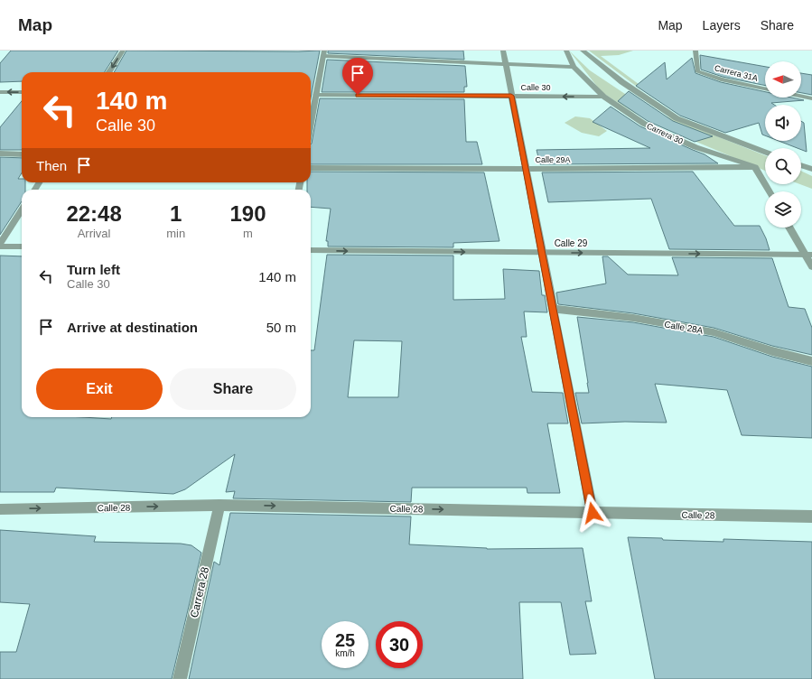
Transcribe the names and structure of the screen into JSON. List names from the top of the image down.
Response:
{
  "streets": {
    "street": [
      "Carrera 31A",
      "Calle 30",
      "Carrera 30",
      "Calle 29A",
      "Calle 29",
      "Calle 28A",
      "Calle 28",
      "Carrera 28"
    ]
  },
  "crossings": [
    ["Calle 30", "Carrera 30"],
    ["Carrera 30", "Calle 29A"],
    ["Calle 28", "Carrera 28"]
  ],
  "one_way": ["Calle 29", "Calle 28"],
  "north": "left",
  "page": {
    "header": "Map",
    "nav": ["Map", "Layers", "Share"],
    "turn": ["140 m", "Calle 30"],
    "then": "Then",
    "eta": [
      "22:48",
      "Arrival",
      "1",
      "min",
      "190",
      "m"
    ],
    "list": [
      {
        "name": "Turn left",
        "note": "Calle 30",
        "value": "140 m"
      },
      {
        "name": "Arrive at destination",
        "value": "50 m"
      }
    ],
    "buttons": ["Exit", "Share"],
    "speed": "25 km/h",
    "limit": "30"
  }
}
